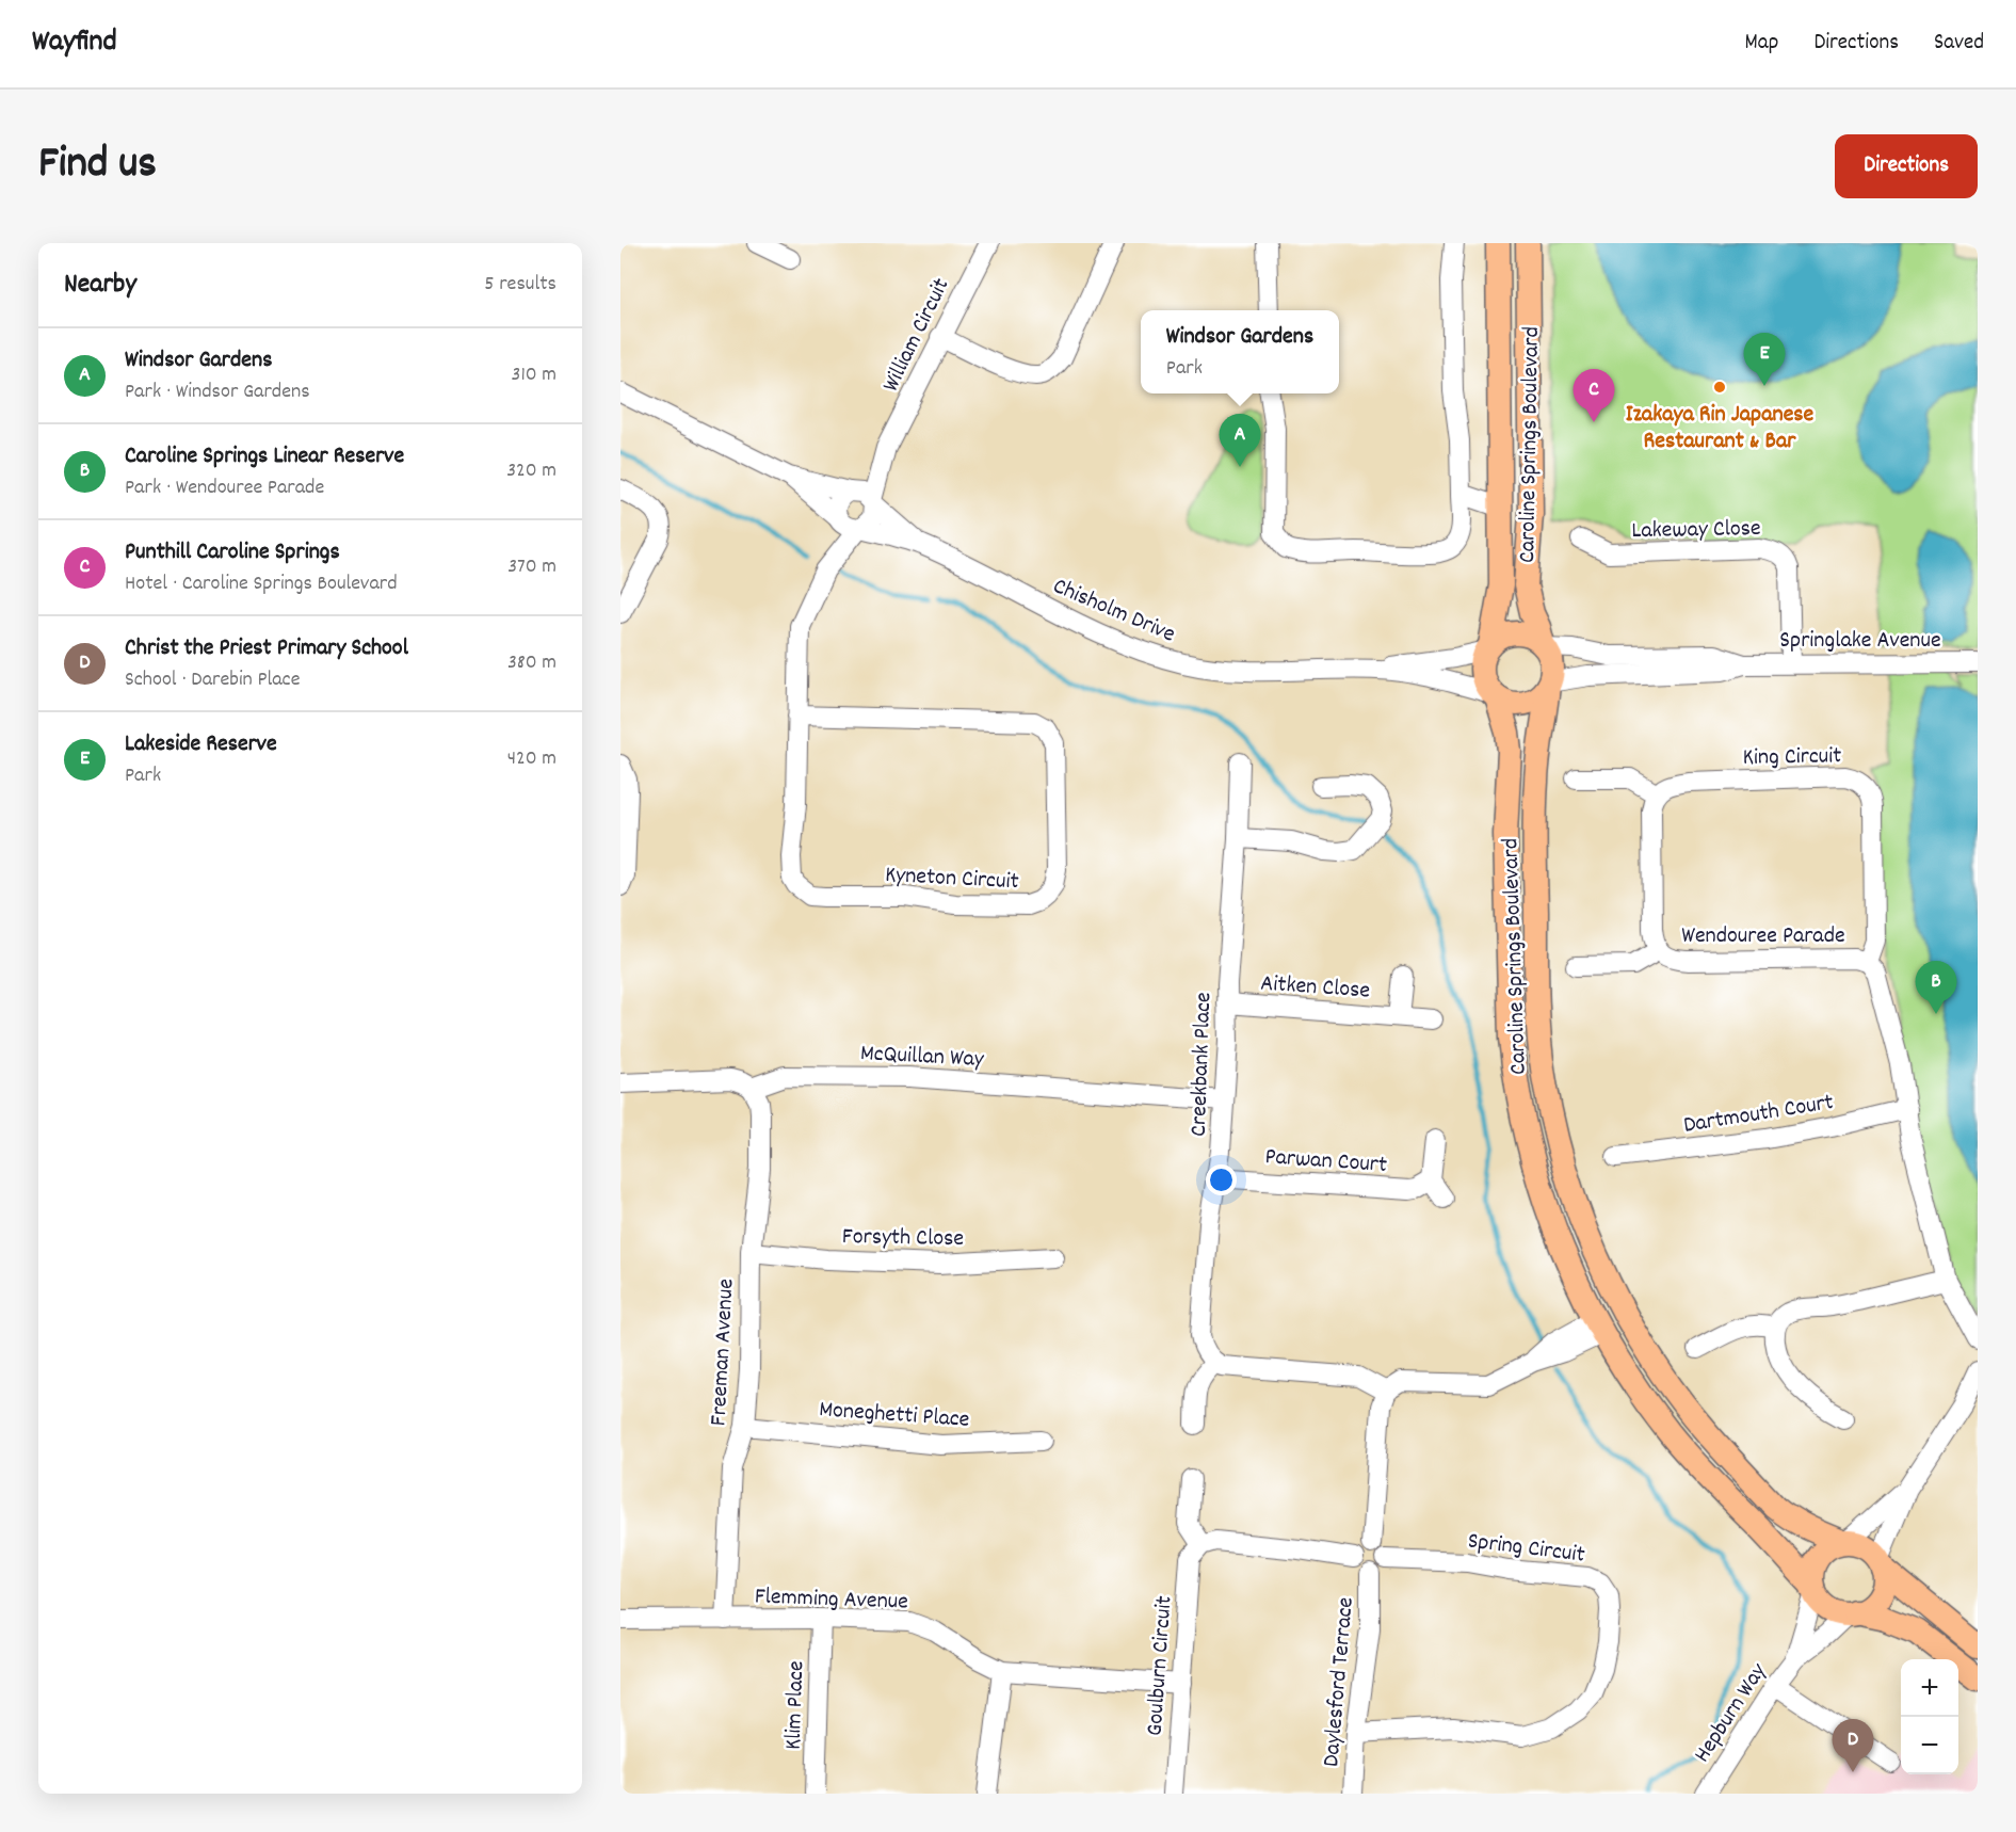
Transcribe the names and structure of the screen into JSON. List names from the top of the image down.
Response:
{
  "streets": {
    "main road": ["Caroline Springs Boulevard"],
    "street": [
      "William Circuit",
      "Lakeway Close",
      "Chisholm Drive",
      "Springlake Avenue",
      "King Circuit",
      "Kyneton Circuit",
      "Wendouree Parade",
      "Aitken Close",
      "McQuillan Way",
      "Creekbank Place",
      "Dartmouth Court",
      "Parwan Court",
      "Forsyth Close",
      "Freeman Avenue",
      "Moneghetti Place",
      "Spring Circuit",
      "Flemming Avenue",
      "Goulburn Circuit",
      "Daylesford Terrace",
      "Klim Place",
      "Hepburn Way"
    ]
  },
  "crossings": [
    ["William Circuit", "Chisholm Drive"],
    ["William Circuit", "Kyneton Circuit"],
    ["Caroline Springs Boulevard", "Chisholm Drive"],
    ["Caroline Springs Boulevard", "Springlake Avenue"],
    ["Caroline Springs Boulevard", "Hepburn Way"],
    ["Lakeway Close", "Springlake Avenue"],
    ["Chisholm Drive", "Springlake Avenue"],
    ["Chisholm Drive", "Kyneton Circuit"],
    ["King Circuit", "Wendouree Parade"],
    ["Wendouree Parade", "Dartmouth Court"],
    ["Aitken Close", "Creekbank Place"],
    ["McQuillan Way", "Creekbank Place"],
    ["McQuillan Way", "Freeman Avenue"],
    ["Creekbank Place", "Parwan Court"],
    ["Forsyth Close", "Freeman Avenue"],
    ["Freeman Avenue", "Moneghetti Place"],
    ["Freeman Avenue", "Flemming Avenue"],
    ["Spring Circuit", "Daylesford Terrace"],
    ["Flemming Avenue", "Goulburn Circuit"],
    ["Flemming Avenue", "Klim Place"]
  ],
  "places": ["Izakaya Rin Japanese Restaurant & Bar"],
  "page": {
    "header": "Wayfind",
    "nav": ["Map", "Directions", "Saved"],
    "title": "Find us",
    "buttons": "Directions",
    "heading": ["Nearby", "5 results"],
    "popup": ["Windsor Gardens", "Park"],
    "list": [
      {
        "mark": "A",
        "name": "Windsor Gardens",
        "note": "Park · Windsor Gardens",
        "value": "310 m"
      },
      {
        "mark": "B",
        "name": "Caroline Springs Linear Reserve",
        "note": "Park · Wendouree Parade",
        "value": "320 m"
      },
      {
        "mark": "C",
        "name": "Punthill Caroline Springs",
        "note": "Hotel · Caroline Springs Boulevard",
        "value": "370 m"
      },
      {
        "mark": "D",
        "name": "Christ the Priest Primary School",
        "note": "School · Darebin Place",
        "value": "380 m"
      },
      {
        "mark": "E",
        "name": "Lakeside Reserve",
        "note": "Park",
        "value": "420 m"
      }
    ],
    "pins": [
      "E",
      "C",
      "A",
      "B",
      "D"
    ],
    "map_buttons": ["+", "−"]
  }
}
